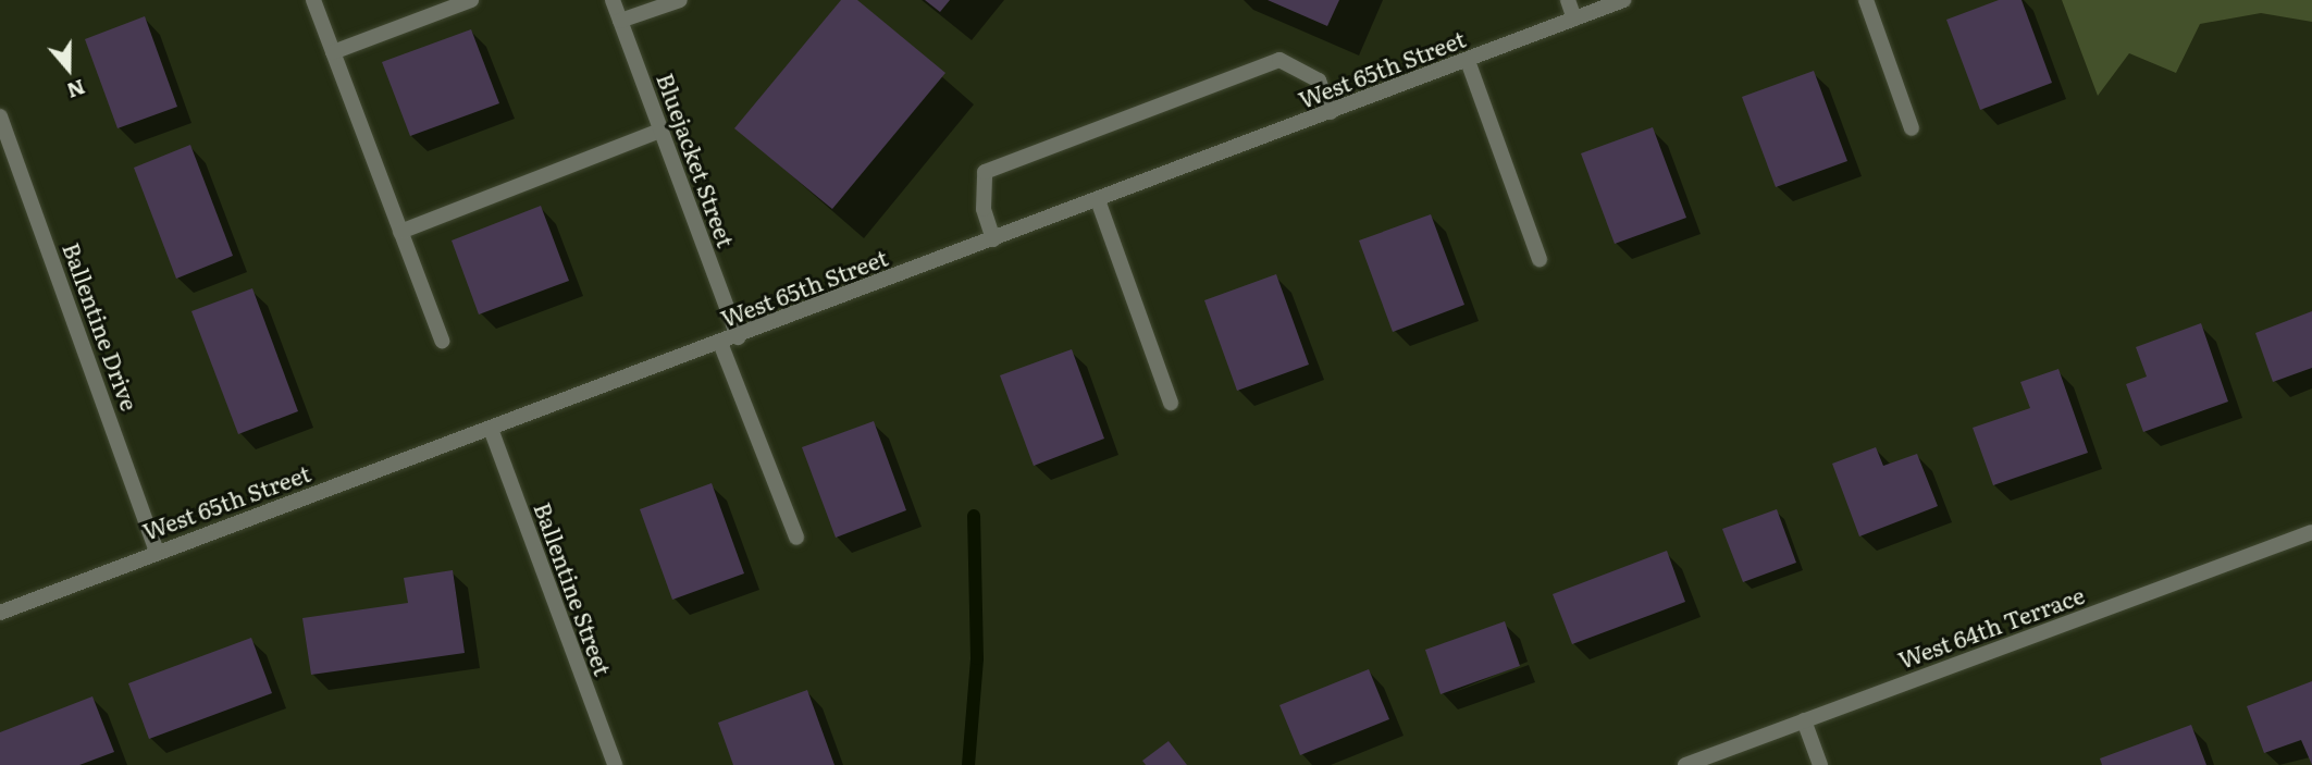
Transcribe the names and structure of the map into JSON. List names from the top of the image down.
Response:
{
  "streets": {
    "street": [
      "West 65th Street",
      "Bluejacket Street",
      "Ballentine Drive",
      "Ballentine Street",
      "West 64th Terrace"
    ]
  },
  "crossings": [
    ["West 65th Street", "Bluejacket Street"],
    ["West 65th Street", "Ballentine Drive"],
    ["West 65th Street", "Ballentine Street"]
  ],
  "north": "bottom"
}
